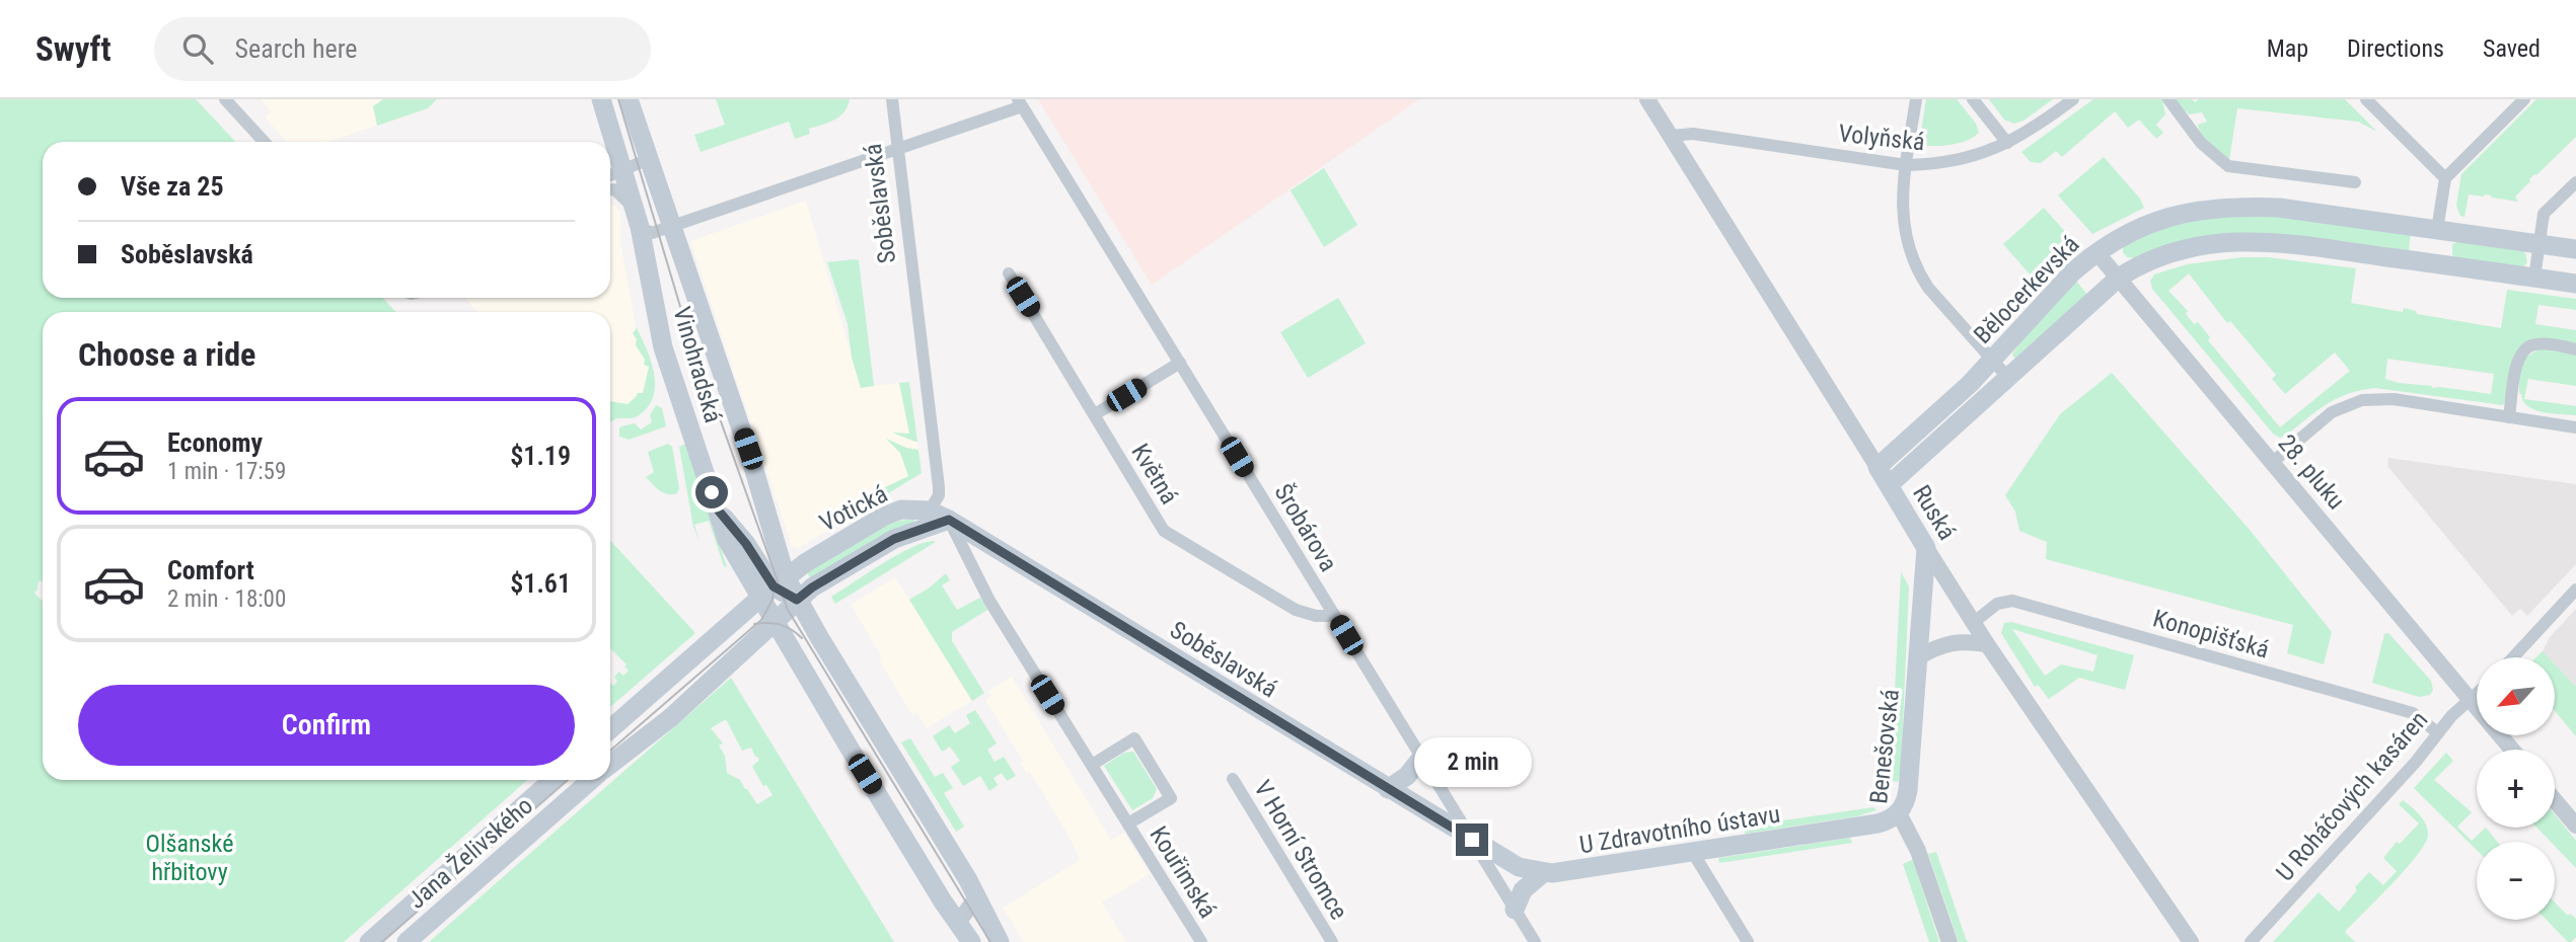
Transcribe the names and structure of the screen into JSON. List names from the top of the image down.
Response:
{
  "streets": {
    "main road": [
      "Soběslavská",
      "Bělocerkevská",
      "Vinohradská",
      "Votická",
      "Ruská",
      "Benešovská",
      "U Zdravotního ústavu",
      "Jana Želivského"
    ],
    "street": [
      "Volyňská",
      "28. pluku",
      "Květná",
      "Šrobárova",
      "Konopišťská",
      "U Roháčových kasáren",
      "V Horní Stromce",
      "Kouřimská"
    ]
  },
  "crossings": [
    ["Volyňská", "Ruská"],
    ["Soběslavská", "Votická"],
    ["Soběslavská", "Šrobárova"],
    ["Soběslavská", "U Zdravotního ústavu"],
    ["Soběslavská", "Kouřimská"],
    ["Bělocerkevská", "28. pluku"],
    ["Bělocerkevská", "Ruská"],
    ["Vinohradská", "Votická"],
    ["Vinohradská", "Jana Želivského"],
    ["28. pluku", "U Roháčových kasáren"],
    ["Květná", "Šrobárova"],
    ["Votická", "Jana Želivského"],
    ["Votická", "Kouřimská"],
    ["Ruská", "Konopišťská"],
    ["Ruská", "Benešovská"],
    ["Šrobárova", "U Zdravotního ústavu"],
    ["Konopišťská", "U Roháčových kasáren"],
    ["Benešovská", "U Zdravotního ústavu"]
  ],
  "parks": ["Olšanské hřbitovy"],
  "north": "bottom left",
  "page": {
    "header": "Swyft",
    "search": "Search here",
    "nav": ["Map", "Directions", "Saved"],
    "banner": ["Vše za 25", "Soběslavská"],
    "heading": "Choose a ride",
    "list": [
      {
        "name": "Economy",
        "note": "1 min · 17:59",
        "value": "$1.19"
      },
      {
        "name": "Comfort",
        "note": "2 min · 18:00",
        "value": "$1.61"
      }
    ],
    "map_buttons": ["+", "−"],
    "buttons": "Confirm",
    "bubble": "2 min"
  }
}
